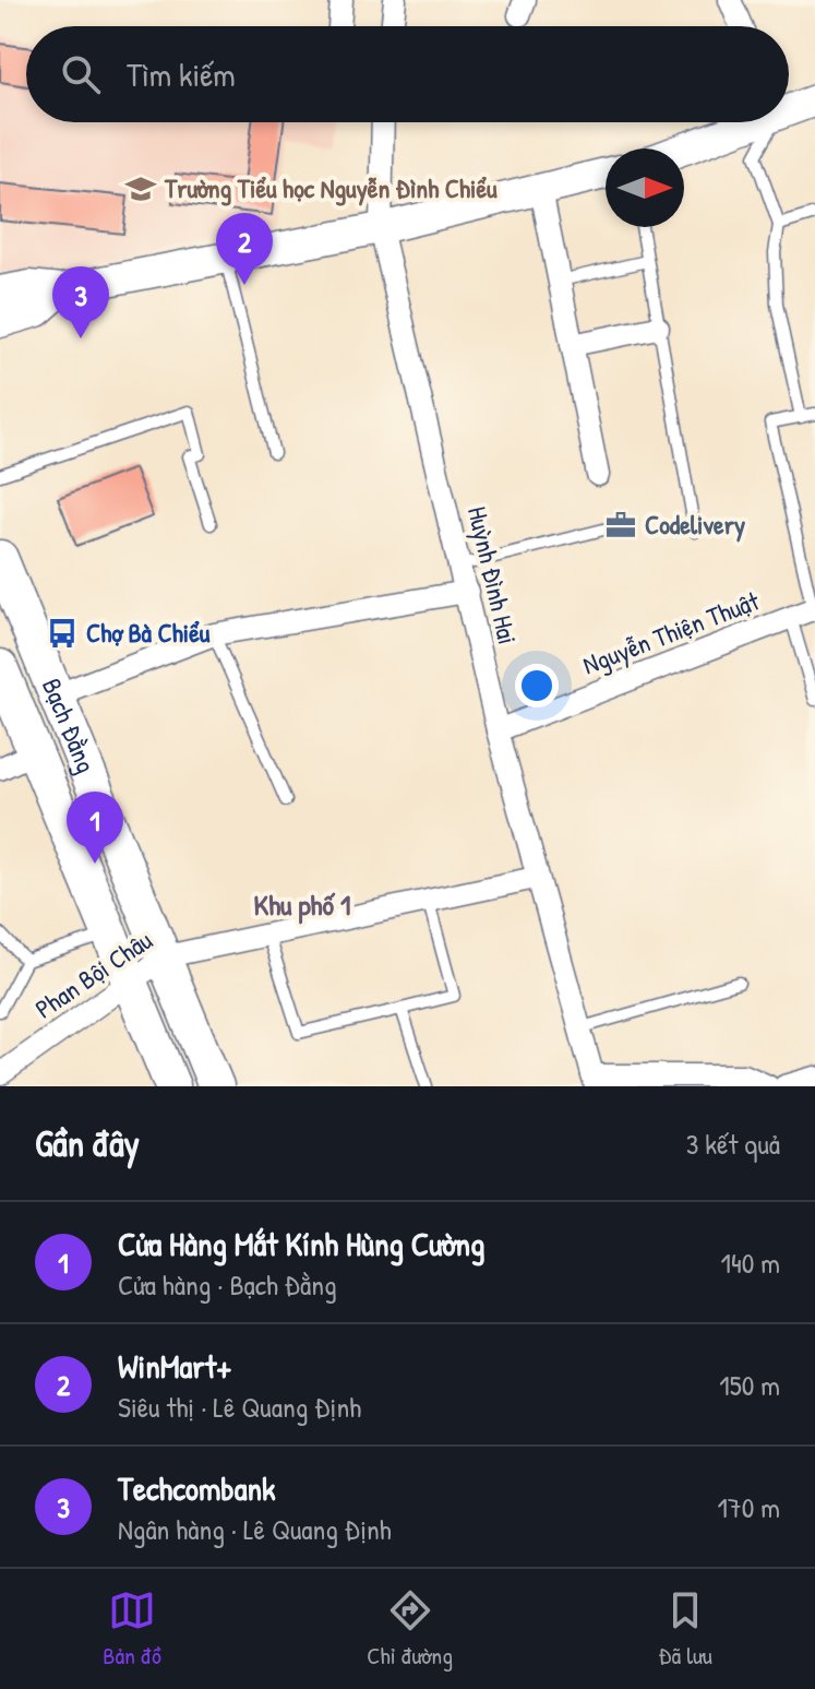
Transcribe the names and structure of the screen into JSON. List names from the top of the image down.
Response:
{
  "streets": {
    "main road": ["Bạch Đằng"],
    "street": ["Huỳnh Đình Hai", "Nguyễn Thiện Thuật", "Phan Bội Châu"]
  },
  "crossings": [
    ["Huỳnh Đình Hai", "Nguyễn Thiện Thuật"],
    ["Huỳnh Đình Hai", "Phan Bội Châu"],
    ["Bạch Đằng", "Phan Bội Châu"]
  ],
  "districts": ["Khu phố 1"],
  "places": {
    "school or university": ["Trường Tiểu học Nguyễn Đình Chiểu"],
    "office": ["Codelivery"],
    "bus stop": ["Chợ Bà Chiểu"]
  },
  "north": "right",
  "page": {
    "search": "Tìm kiếm",
    "pins": ["2", "3", "1"],
    "heading": ["Gần đây", "3 kết quả"],
    "list": [
      {
        "mark": "1",
        "name": "Cửa Hàng Mắt Kính Hùng Cường",
        "note": "Cửa hàng · Bạch Đằng",
        "value": "140 m"
      },
      {
        "mark": "2",
        "name": "WinMart+",
        "note": "Siêu thị · Lê Quang Định",
        "value": "150 m"
      },
      {
        "mark": "3",
        "name": "Techcombank",
        "note": "Ngân hàng · Lê Quang Định",
        "value": "170 m"
      }
    ],
    "nav": ["Bản đồ", "Chỉ đường", "Đã lưu"]
  }
}
